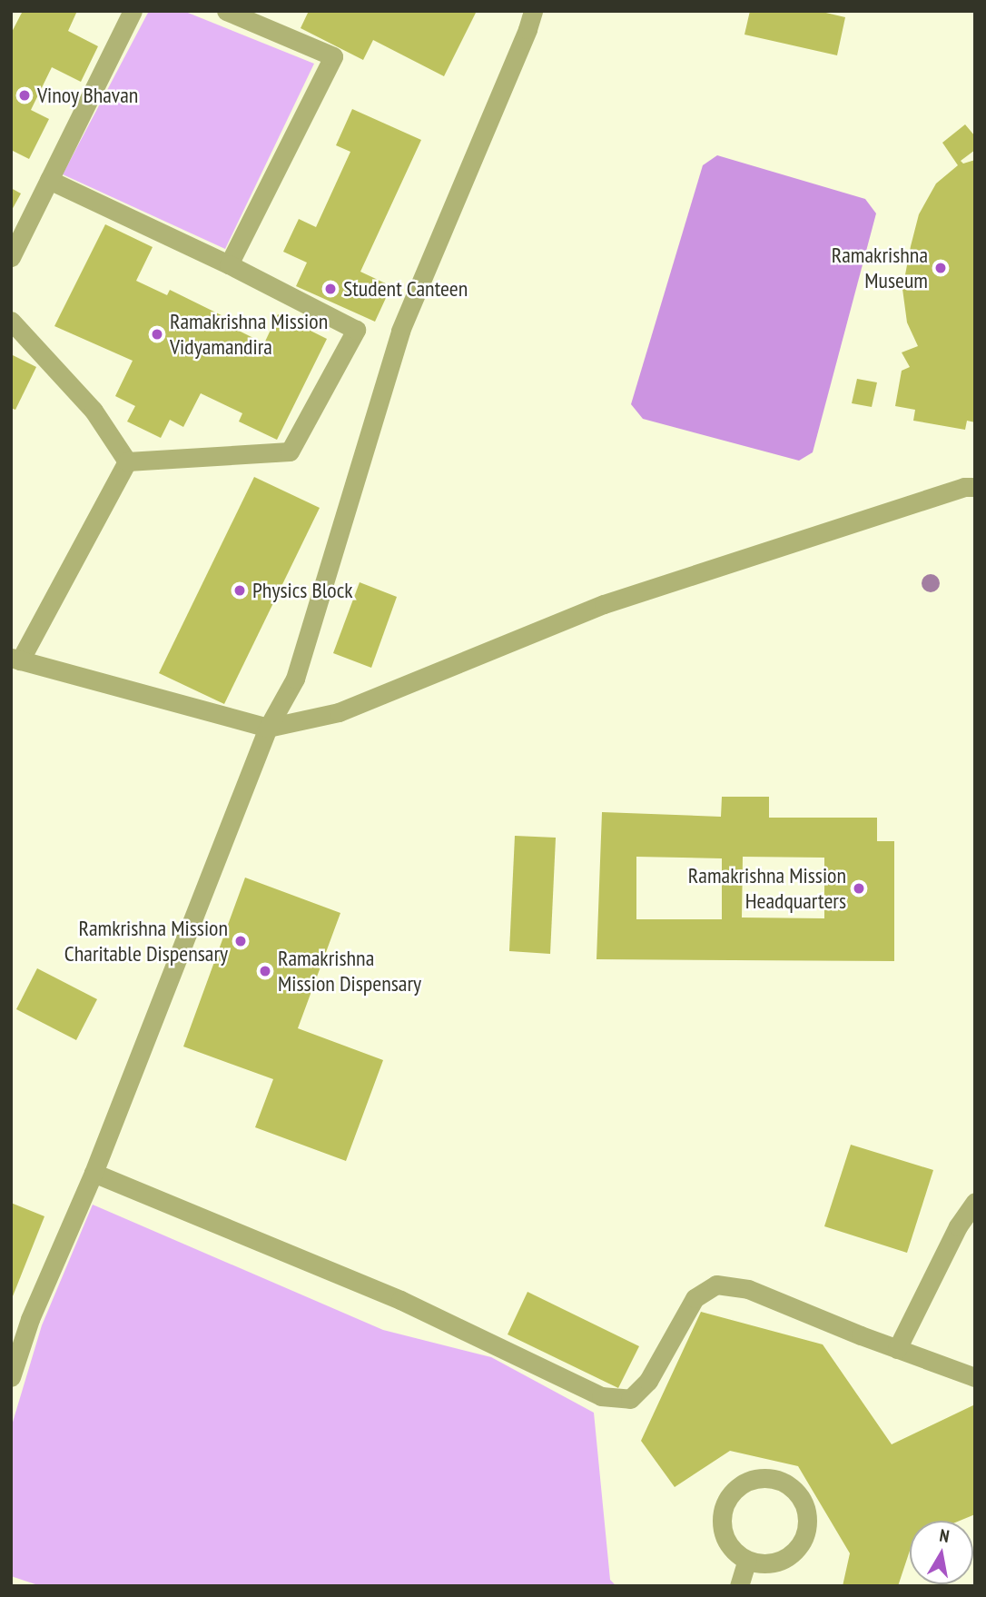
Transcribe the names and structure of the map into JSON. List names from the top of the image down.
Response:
{
  "places": [
    "Vinoy Bhavan",
    "Ramakrishna Museum",
    "Student Canteen",
    "Ramakrishna Mission Vidyamandira",
    "Physics Block",
    "Ramakrishna Mission Headquarters",
    "Ramkrishna Mission Charitable Dispensary",
    "Ramakrishna Mission Dispensary"
  ],
  "north": "top"
}
